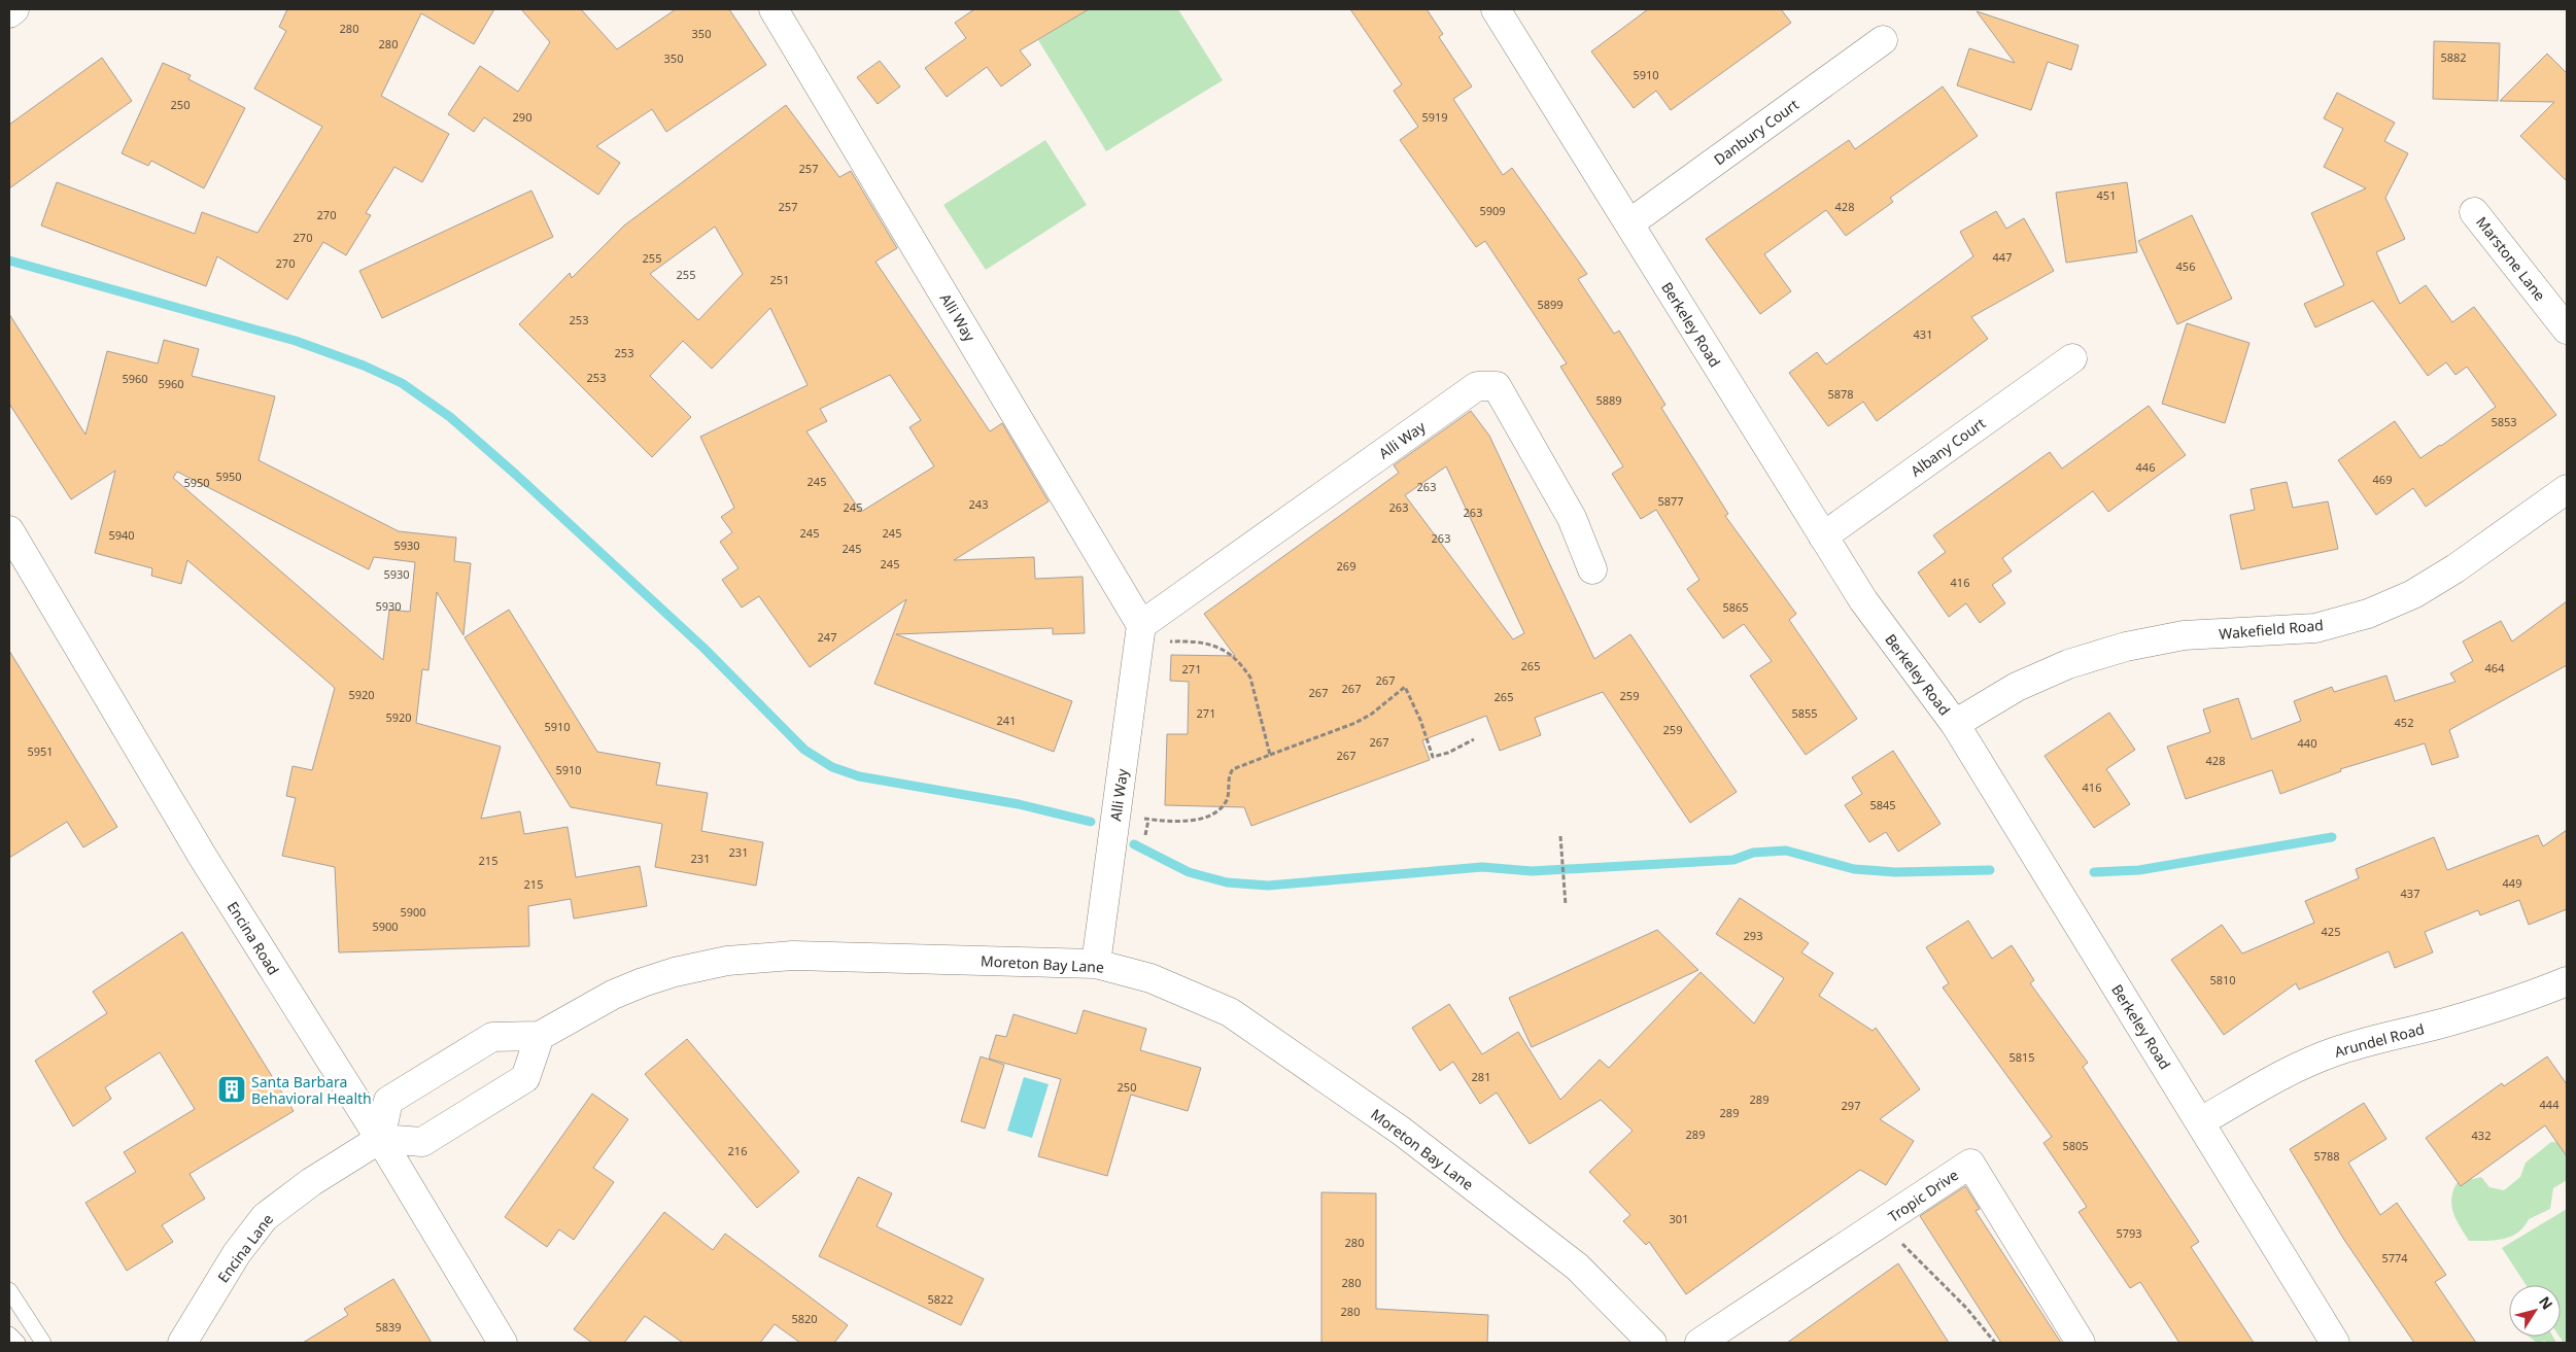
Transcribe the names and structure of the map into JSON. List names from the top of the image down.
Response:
{
  "streets": {
    "street": [
      "Danbury Court",
      "Marstone Lane",
      "Alli Way",
      "Berkeley Road",
      "Albany Court",
      "Wakefield Road",
      "Encina Road",
      "Moreton Bay Lane",
      "Arundel Road",
      "Tropic Drive",
      "Encina Lane"
    ]
  },
  "crossings": [
    ["Danbury Court", "Berkeley Road"],
    ["Alli Way", "Moreton Bay Lane"],
    ["Berkeley Road", "Albany Court"],
    ["Berkeley Road", "Wakefield Road"],
    ["Berkeley Road", "Arundel Road"],
    ["Encina Road", "Moreton Bay Lane"],
    ["Encina Road", "Encina Lane"],
    ["Moreton Bay Lane", "Encina Lane"]
  ],
  "places": {
    "building": ["Santa Barbara Behavioral Health"]
  },
  "house_numbers": [
    "280",
    "350",
    "280",
    "5882",
    "350",
    "5910",
    "250",
    "290",
    "5919",
    "257",
    "451",
    "257",
    "428",
    "5909",
    "270",
    "270",
    "447",
    "255",
    "270",
    "456",
    "255",
    "251",
    "5899",
    "253",
    "431",
    "253",
    "253",
    "5960",
    "5960",
    "5878",
    "5889",
    "5853",
    "446",
    "5950",
    "469",
    "245",
    "5950",
    "263",
    "5877",
    "243",
    "245",
    "263",
    "263",
    "245",
    "245",
    "5940",
    "263",
    "5930",
    "245",
    "245",
    "269",
    "5930",
    "416",
    "5930",
    "5865",
    "247",
    "265",
    "464",
    "271",
    "267",
    "267",
    "267",
    "5920",
    "259",
    "265",
    "271",
    "5855",
    "5920",
    "241",
    "452",
    "5910",
    "259",
    "267",
    "440",
    "5951",
    "267",
    "428",
    "5910",
    "416",
    "5845",
    "231",
    "231",
    "215",
    "449",
    "215",
    "437",
    "5900",
    "5900",
    "425",
    "293",
    "5810",
    "5815",
    "281",
    "250",
    "289",
    "444",
    "297",
    "289",
    "289",
    "432",
    "5805",
    "216",
    "5788",
    "301",
    "5793",
    "280",
    "5774",
    "280",
    "5822",
    "280",
    "5820",
    "5839"
  ],
  "north": "top right"
}
